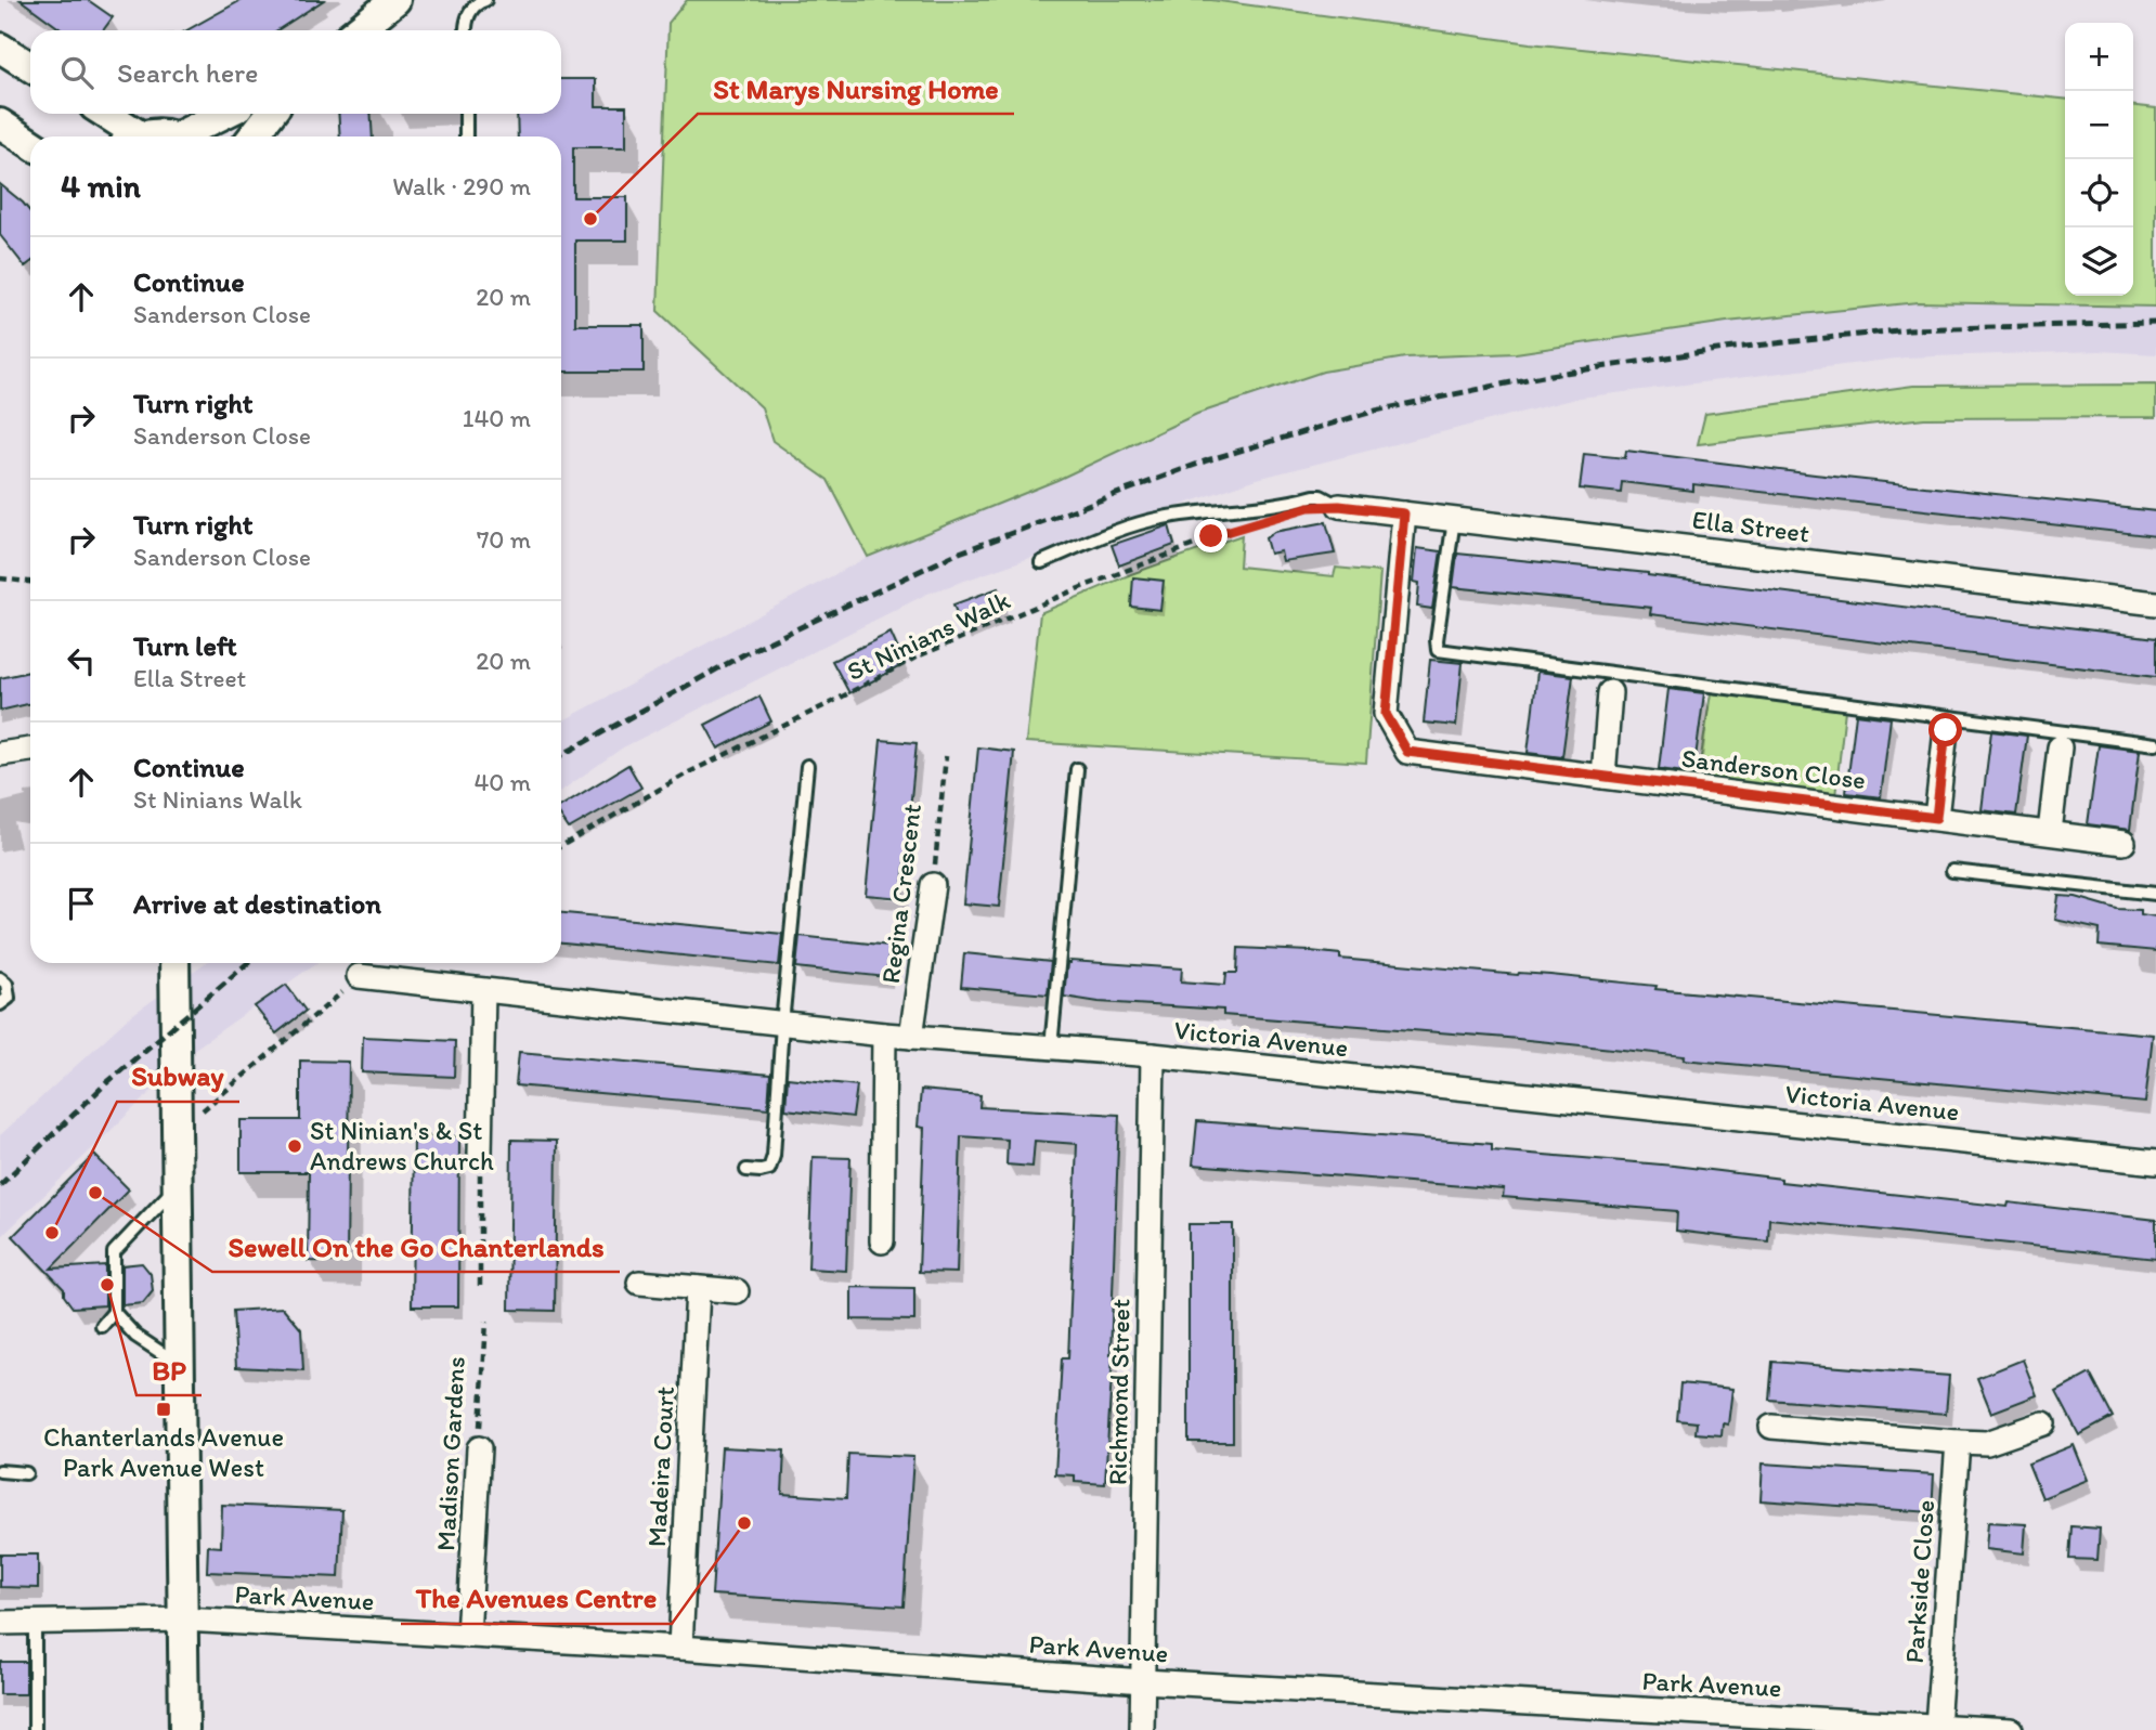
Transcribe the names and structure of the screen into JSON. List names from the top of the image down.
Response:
{
  "streets": {
    "street": [
      "Ella Street",
      "Sanderson Close",
      "Regina Crescent",
      "Victoria Avenue",
      "Richmond Street",
      "Madison Gardens",
      "Madeira Court",
      "Parkside Close",
      "Park Avenue"
    ],
    "path": ["St Ninians Walk"]
  },
  "crossings": [
    ["Ella Street", "Sanderson Close"],
    ["Regina Crescent", "Victoria Avenue"],
    ["Victoria Avenue", "Richmond Street"],
    ["Richmond Street", "Park Avenue"],
    ["Madison Gardens", "Park Avenue"],
    ["Madeira Court", "Park Avenue"],
    ["Parkside Close", "Park Avenue"]
  ],
  "places": {
    "other": [
      "St Marys Nursing Home",
      "St Ninian's & St Andrews Church",
      "Sewell On the Go Chanterlands",
      "Subway",
      "BP",
      "The Avenues Centre"
    ],
    "transit": ["Chanterlands Avenue Park Avenue West"]
  },
  "page": {
    "map_buttons": ["+", "−"],
    "search": "Search here",
    "heading": ["4 min", "Walk · 290 m"],
    "list": [
      ["Continue", "Sanderson Close", "20 m"],
      ["Turn right", "Sanderson Close", "140 m"],
      ["Turn right", "Sanderson Close", "70 m"],
      ["Turn left", "Ella Street", "20 m"],
      ["Continue", "St Ninians Walk", "40 m"],
      "Arrive at destination"
    ]
  }
}
